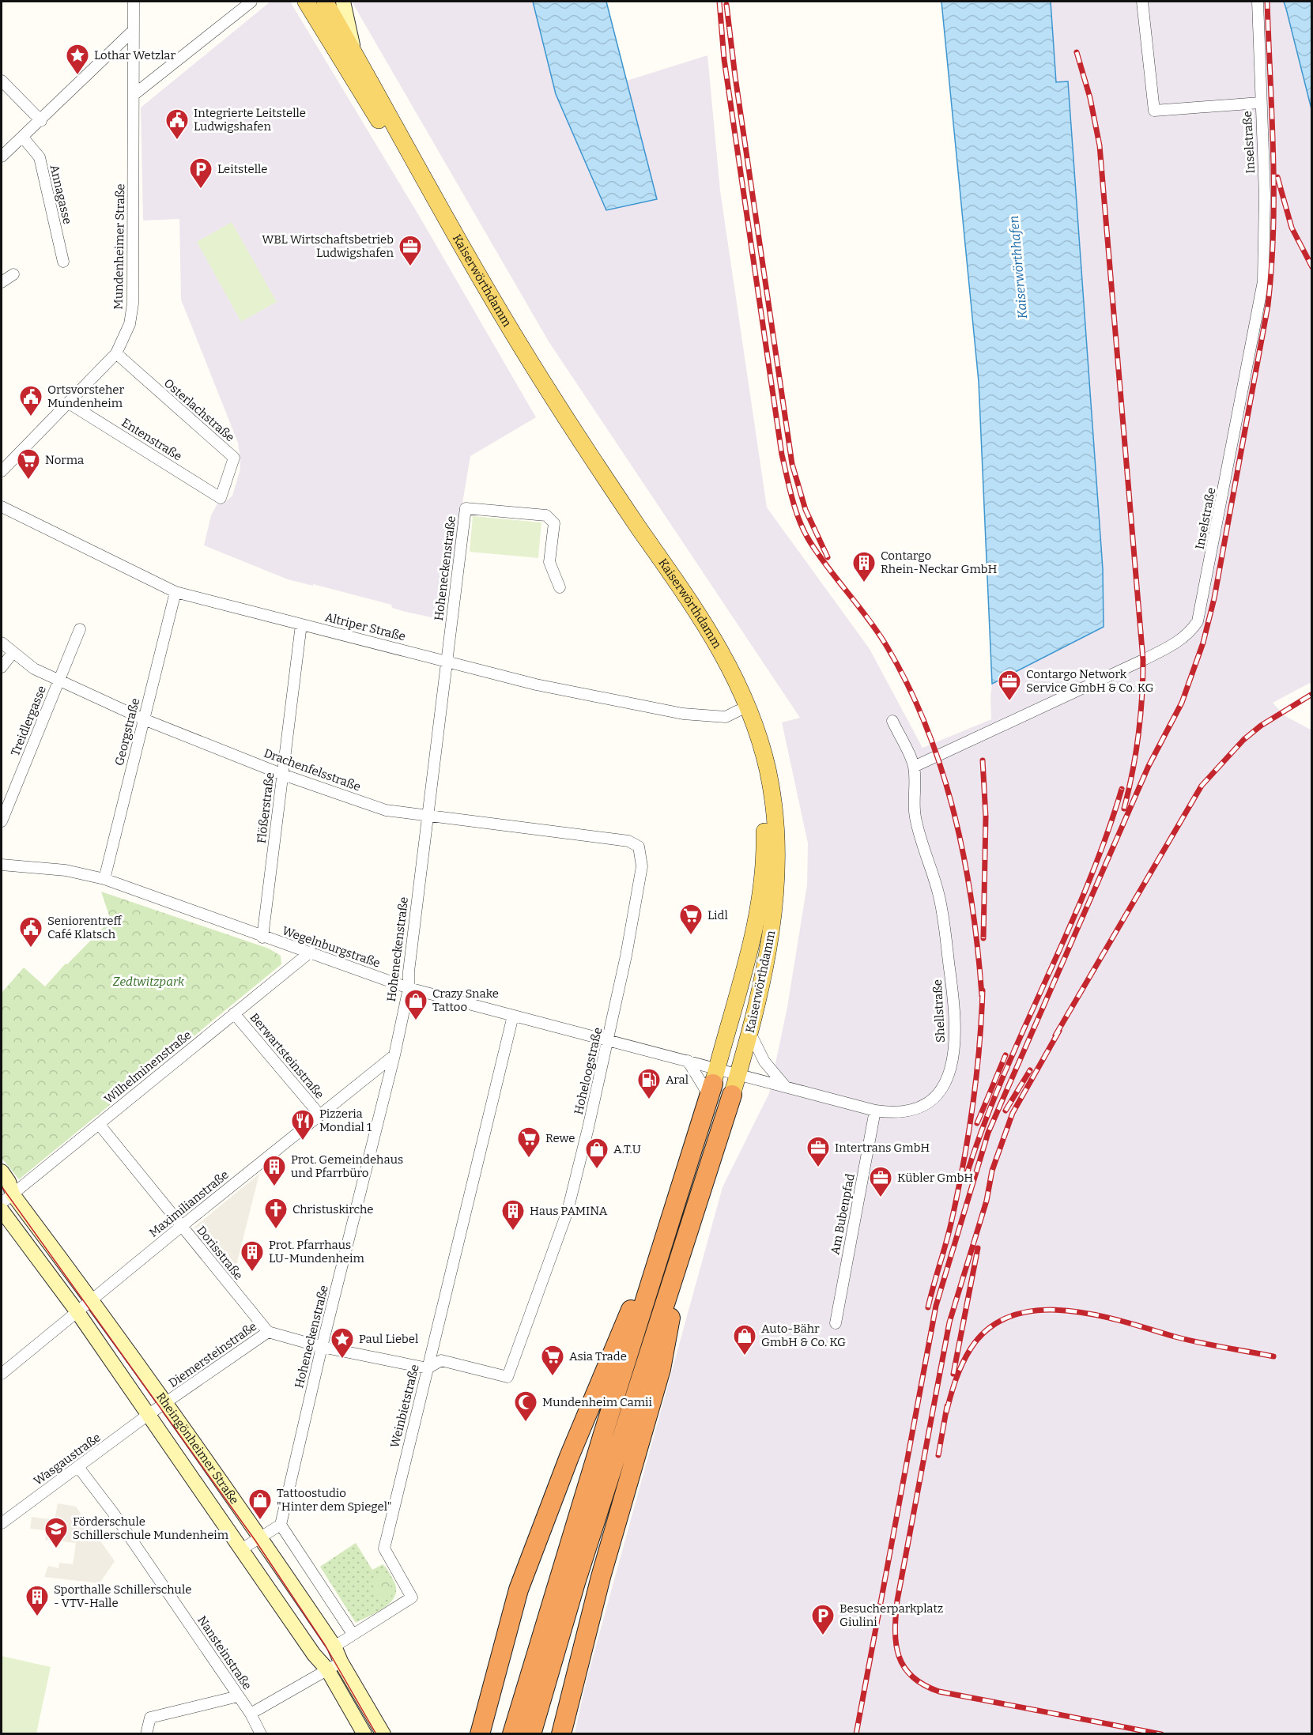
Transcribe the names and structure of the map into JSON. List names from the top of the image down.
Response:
{
  "streets": {
    "highway": ["Kaiserwörthdamm"],
    "street": [
      "Inselstraße",
      "Annagasse",
      "Mundenheimer Straße",
      "Osterlachstraße",
      "Entenstraße",
      "Hoheneckenstraße",
      "Altriper Straße",
      "Treidlergasse",
      "Georgstraße",
      "Drachenfelsstraße",
      "Flößerstraße",
      "Wegelnburgstraße",
      "Shellstraße",
      "Berwartsteinstraße",
      "Wilhelminenstraße",
      "Hoheloogstraße",
      "Maximilianstraße",
      "Am Bubenpfad",
      "Dorisstraße",
      "Diemersteinstraße",
      "Weinbietstraße",
      "Rheingönheimer Straße",
      "Wasgaustraße",
      "Nansteinstraße"
    ]
  },
  "crossings": [
    ["Inselstraße", "Shellstraße"],
    ["Mundenheimer Straße", "Osterlachstraße"],
    ["Mundenheimer Straße", "Entenstraße"],
    ["Kaiserwörthdamm", "Altriper Straße"],
    ["Kaiserwörthdamm", "Wegelnburgstraße"],
    ["Kaiserwörthdamm", "Shellstraße"],
    ["Osterlachstraße", "Entenstraße"],
    ["Hoheneckenstraße", "Altriper Straße"],
    ["Hoheneckenstraße", "Drachenfelsstraße"],
    ["Hoheneckenstraße", "Wegelnburgstraße"],
    ["Hoheneckenstraße", "Maximilianstraße"],
    ["Altriper Straße", "Georgstraße"],
    ["Altriper Straße", "Flößerstraße"],
    ["Treidlergasse", "Drachenfelsstraße"],
    ["Georgstraße", "Drachenfelsstraße"],
    ["Georgstraße", "Wegelnburgstraße"],
    ["Drachenfelsstraße", "Flößerstraße"],
    ["Drachenfelsstraße", "Hoheloogstraße"],
    ["Flößerstraße", "Wegelnburgstraße"],
    ["Wegelnburgstraße", "Shellstraße"],
    ["Wegelnburgstraße", "Wilhelminenstraße"],
    ["Wegelnburgstraße", "Hoheloogstraße"],
    ["Wegelnburgstraße", "Weinbietstraße"],
    ["Shellstraße", "Am Bubenpfad"],
    ["Berwartsteinstraße", "Wilhelminenstraße"],
    ["Berwartsteinstraße", "Maximilianstraße"],
    ["Wilhelminenstraße", "Dorisstraße"],
    ["Wilhelminenstraße", "Rheingönheimer Straße"],
    ["Hoheloogstraße", "Weinbietstraße"],
    ["Maximilianstraße", "Dorisstraße"],
    ["Maximilianstraße", "Rheingönheimer Straße"],
    ["Dorisstraße", "Diemersteinstraße"],
    ["Diemersteinstraße", "Rheingönheimer Straße"],
    ["Diemersteinstraße", "Wasgaustraße"],
    ["Weinbietstraße", "Rheingönheimer Straße"],
    ["Rheingönheimer Straße", "Wasgaustraße"],
    ["Wasgaustraße", "Nansteinstraße"]
  ],
  "water": ["Kaiserwörthhafen"],
  "parks": ["Zedtwitzpark"],
  "places": {
    "place": ["Lothar Wetzlar", "Paul Liebel"],
    "public building": ["Integrierte Leitstelle Ludwigshafen", "Ortsvorsteher Mundenheim", "Seniorentreff Café Klatsch"],
    "parking": ["Leitstelle", "Besucherparkplatz Giulini"],
    "office": [
      "WBL Wirtschaftsbetrieb Ludwigshafen",
      "Contargo Network Service GmbH & Co. KG",
      "Intertrans GmbH",
      "Kübler GmbH"
    ],
    "supermarket": [
      "Norma",
      "Lidl",
      "Rewe",
      "Asia Trade"
    ],
    "building": [
      "Contargo Rhein-Neckar GmbH",
      "Prot. Gemeindehaus und Pfarrbüro",
      "Haus PAMINA",
      "Prot. Pfarrhaus LU-Mundenheim",
      "Sporthalle Schillerschule - VTV-Halle"
    ],
    "shop": [
      "Crazy Snake Tattoo",
      "A.T.U",
      "Auto-Bähr GmbH & Co. KG",
      "Tattoostudio \"Hinter dem Spiegel\""
    ],
    "fuel station": ["Aral"],
    "restaurant": ["Pizzeria Mondial 1"],
    "church": ["Christuskirche"],
    "mosque": ["Mundenheim Camii"],
    "school or university": ["Förderschule Schillerschule Mundenheim"]
  }
}
